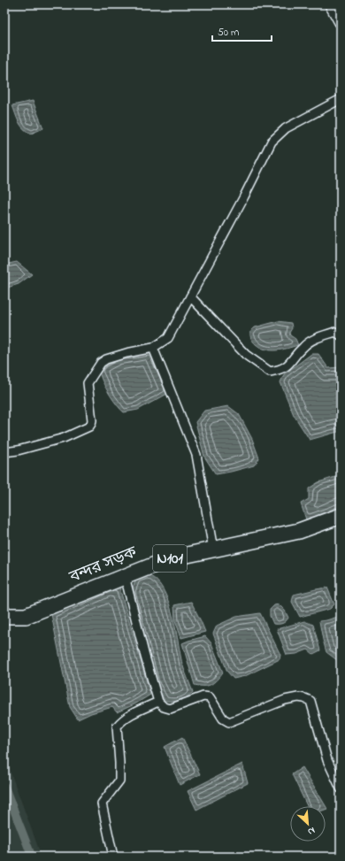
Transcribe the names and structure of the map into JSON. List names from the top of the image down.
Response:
{
  "streets": {
    "highway": ["N101", "বন্দর সড়ক"]
  },
  "scale_bar": "50 m",
  "north": "bottom right"
}
